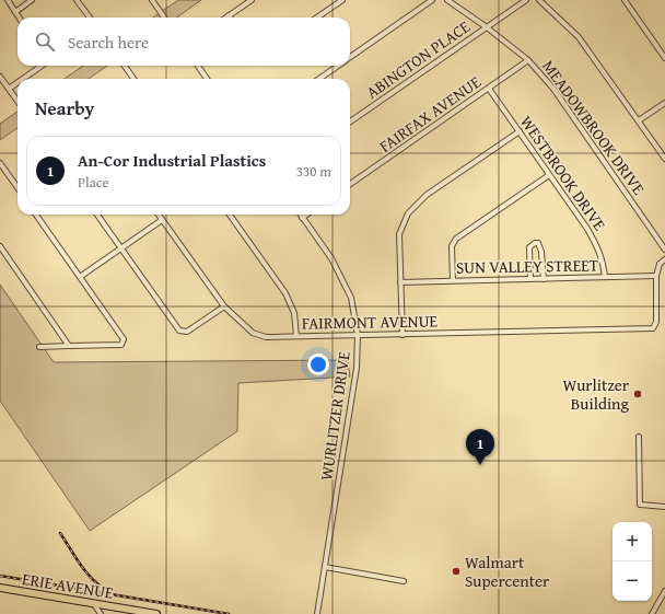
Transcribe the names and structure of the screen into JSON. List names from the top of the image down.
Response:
{
  "streets": {
    "main road": ["ERIE AVENUE"],
    "street": [
      "ABINGTON PLACE",
      "FAIRFAX AVENUE",
      "MEADOWBROOK DRIVE",
      "WESTBROOK DRIVE",
      "SUN VALLEY STREET",
      "FAIRMONT AVENUE",
      "WURLITZER DRIVE"
    ]
  },
  "crossings": [
    ["ABINGTON PLACE", "MEADOWBROOK DRIVE"],
    ["FAIRFAX AVENUE", "MEADOWBROOK DRIVE"],
    ["FAIRFAX AVENUE", "WESTBROOK DRIVE"],
    ["WESTBROOK DRIVE", "SUN VALLEY STREET"],
    ["SUN VALLEY STREET", "FAIRMONT AVENUE"],
    ["FAIRMONT AVENUE", "WURLITZER DRIVE"]
  ],
  "places": ["Wurlitzer Building", "Walmart Supercenter"],
  "page": {
    "search": "Search here",
    "heading": "Nearby",
    "list": [
      {
        "mark": "1",
        "name": "An-Cor Industrial Plastics",
        "note": "Place",
        "value": "330 m"
      }
    ],
    "pins": "1",
    "map_buttons": ["+", "−"]
  }
}
